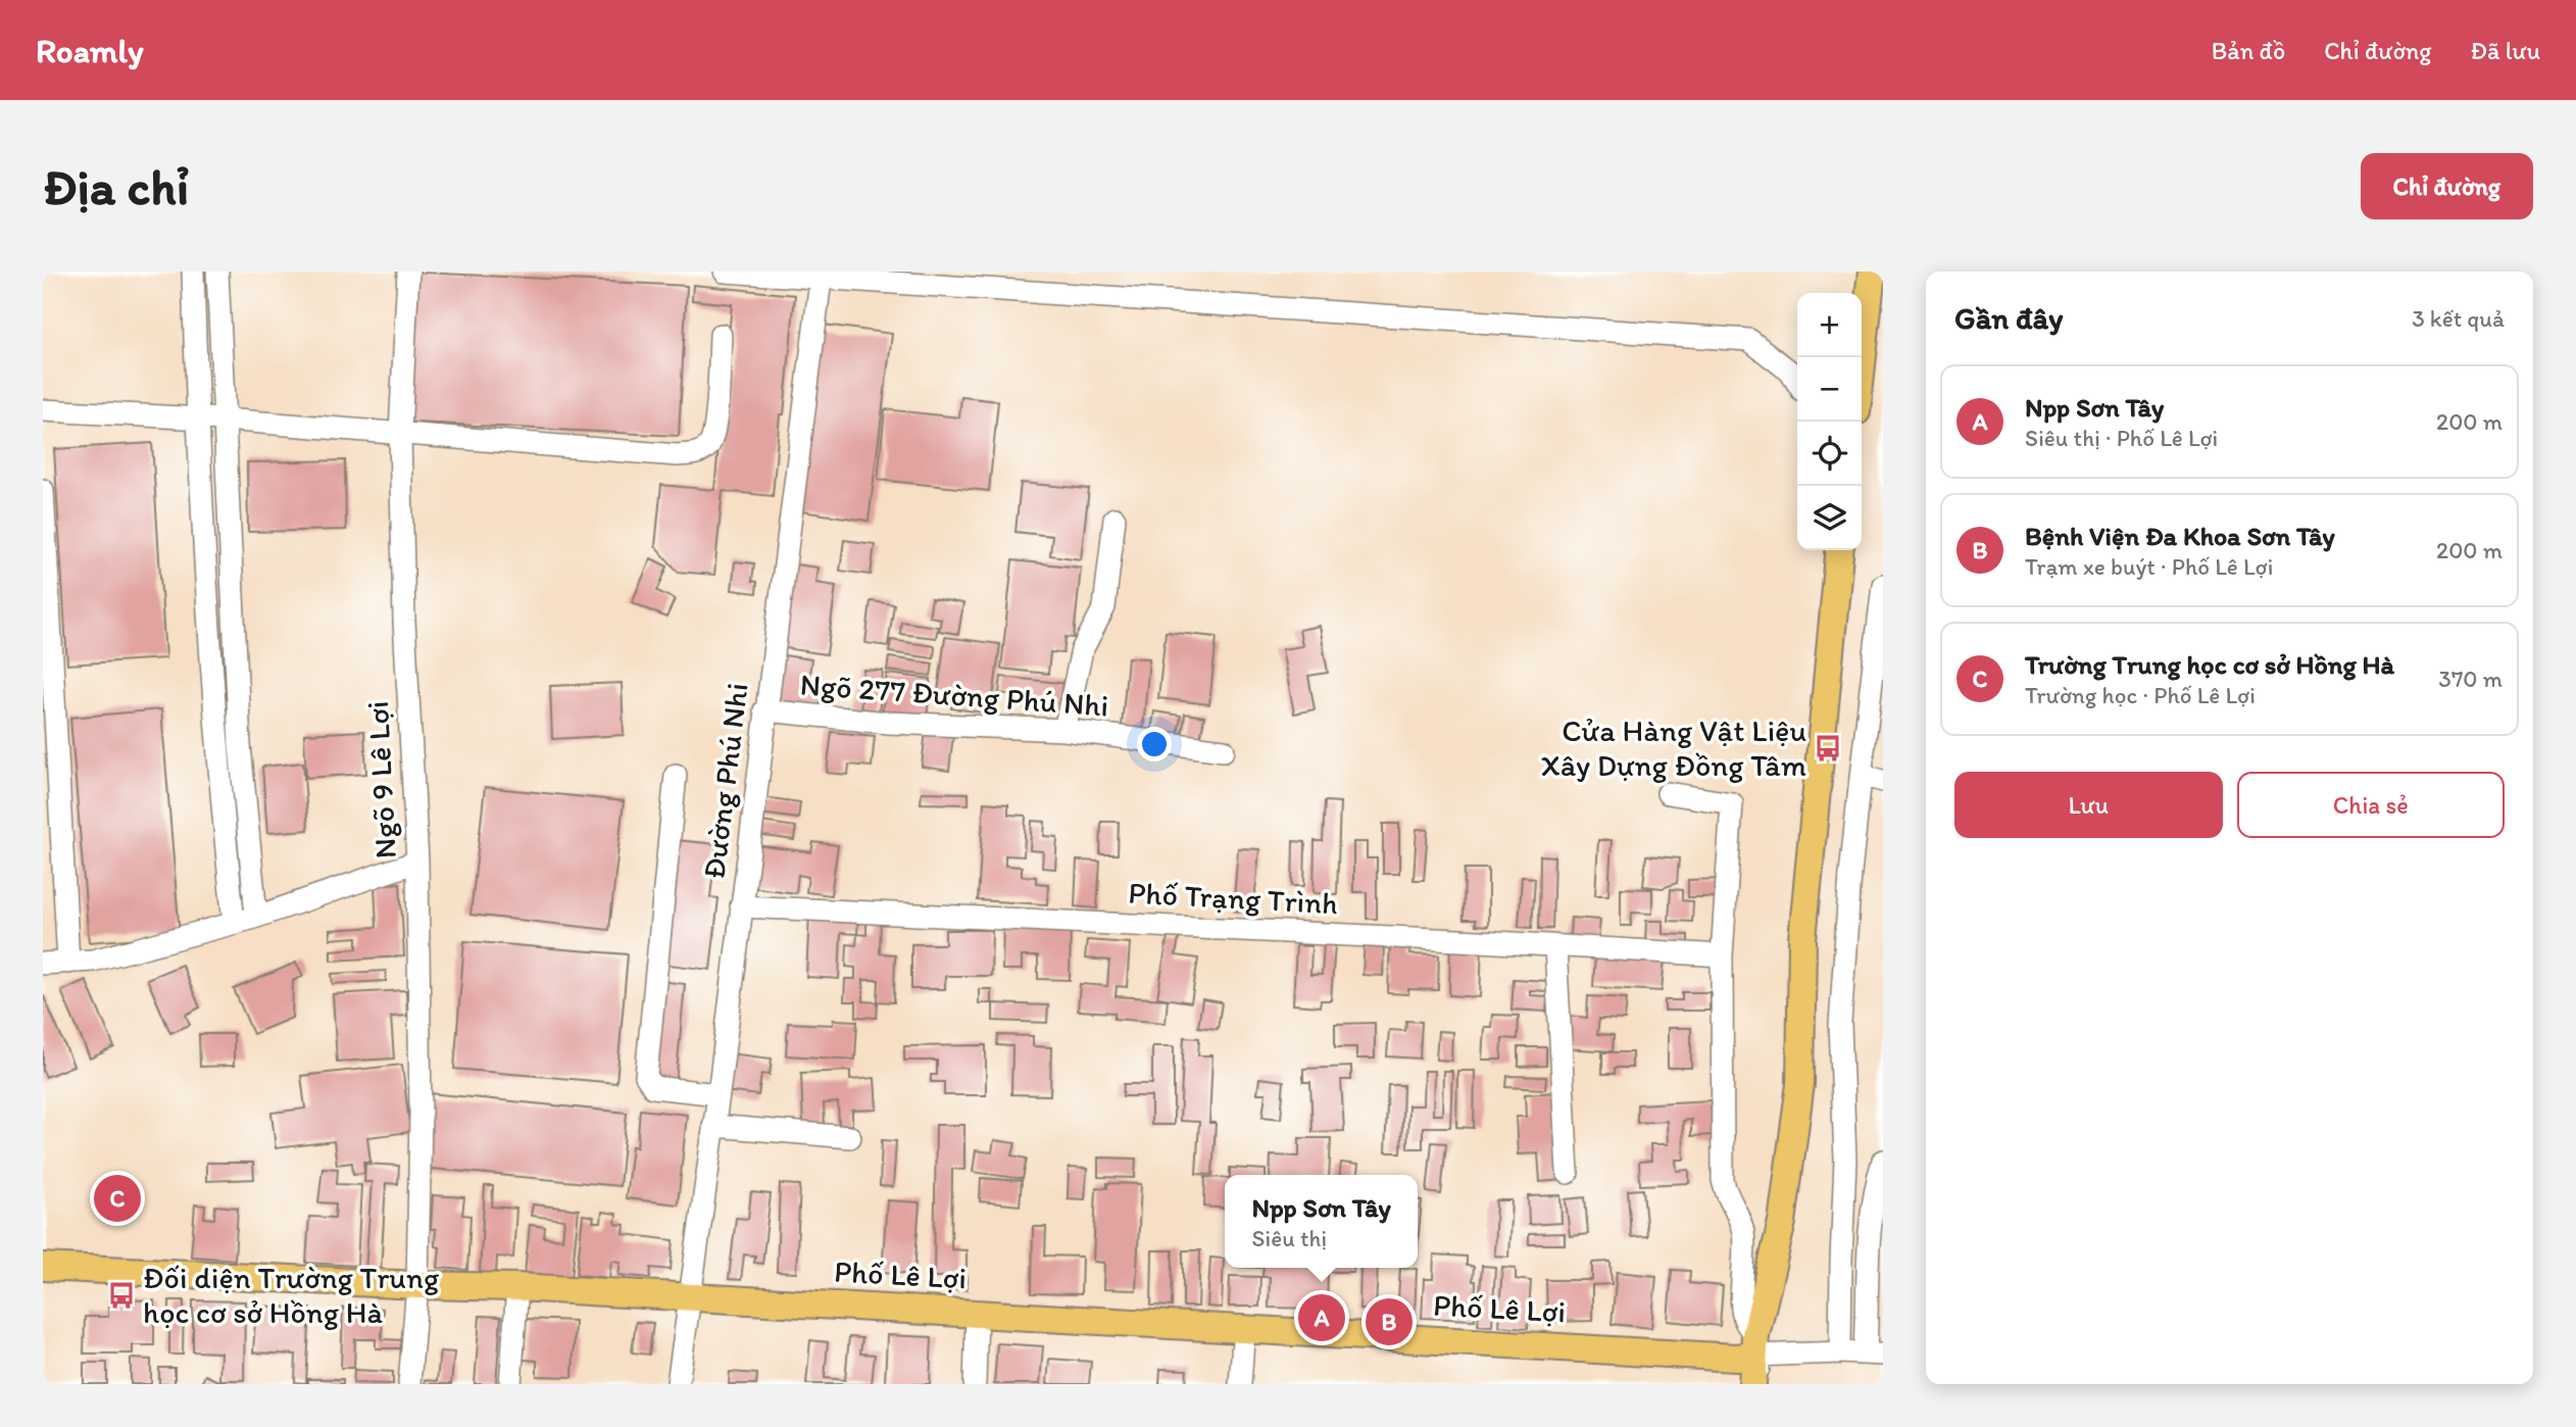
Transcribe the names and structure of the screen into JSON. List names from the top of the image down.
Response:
{
  "streets": {
    "main road": ["Phố Lê Lợi"],
    "street": [
      "Ngõ 277 Đường Phú Nhi",
      "Ngõ 9 Lê Lợi",
      "Đường Phú Nhi",
      "Phố Trạng Trình"
    ]
  },
  "crossings": [
    ["Ngõ 277 Đường Phú Nhi", "Đường Phú Nhi"],
    ["Ngõ 9 Lê Lợi", "Phố Lê Lợi"],
    ["Đường Phú Nhi", "Phố Trạng Trình"],
    ["Đường Phú Nhi", "Phố Lê Lợi"]
  ],
  "places": {
    "bus stop": ["Cửa Hàng Vật Liệu Xây Dựng Đồng Tâm", "Đối diện Trường Trung học cơ sở Hồng Hà"]
  },
  "page": {
    "header": "Roamly",
    "nav": ["Bản đồ", "Chỉ đường", "Đã lưu"],
    "buttons": [
      "Chỉ đường",
      ["Lưu", "Chia sẻ"]
    ],
    "title": "Địa chỉ",
    "heading": ["Gần đây", "3 kết quả"],
    "map_buttons": ["+", "−"],
    "list": [
      {
        "mark": "A",
        "name": "Npp Sơn Tây",
        "note": "Siêu thị · Phố Lê Lợi",
        "value": "200 m"
      },
      {
        "mark": "B",
        "name": "Bệnh Viện Đa Khoa Sơn Tây",
        "note": "Trạm xe buýt · Phố Lê Lợi",
        "value": "200 m"
      },
      {
        "mark": "C",
        "name": "Trường Trung học cơ sở Hồng Hà",
        "note": "Trường học · Phố Lê Lợi",
        "value": "370 m"
      }
    ],
    "pins": ["C", "A", "B"],
    "popup": ["Npp Sơn Tây", "Siêu thị"]
  }
}
